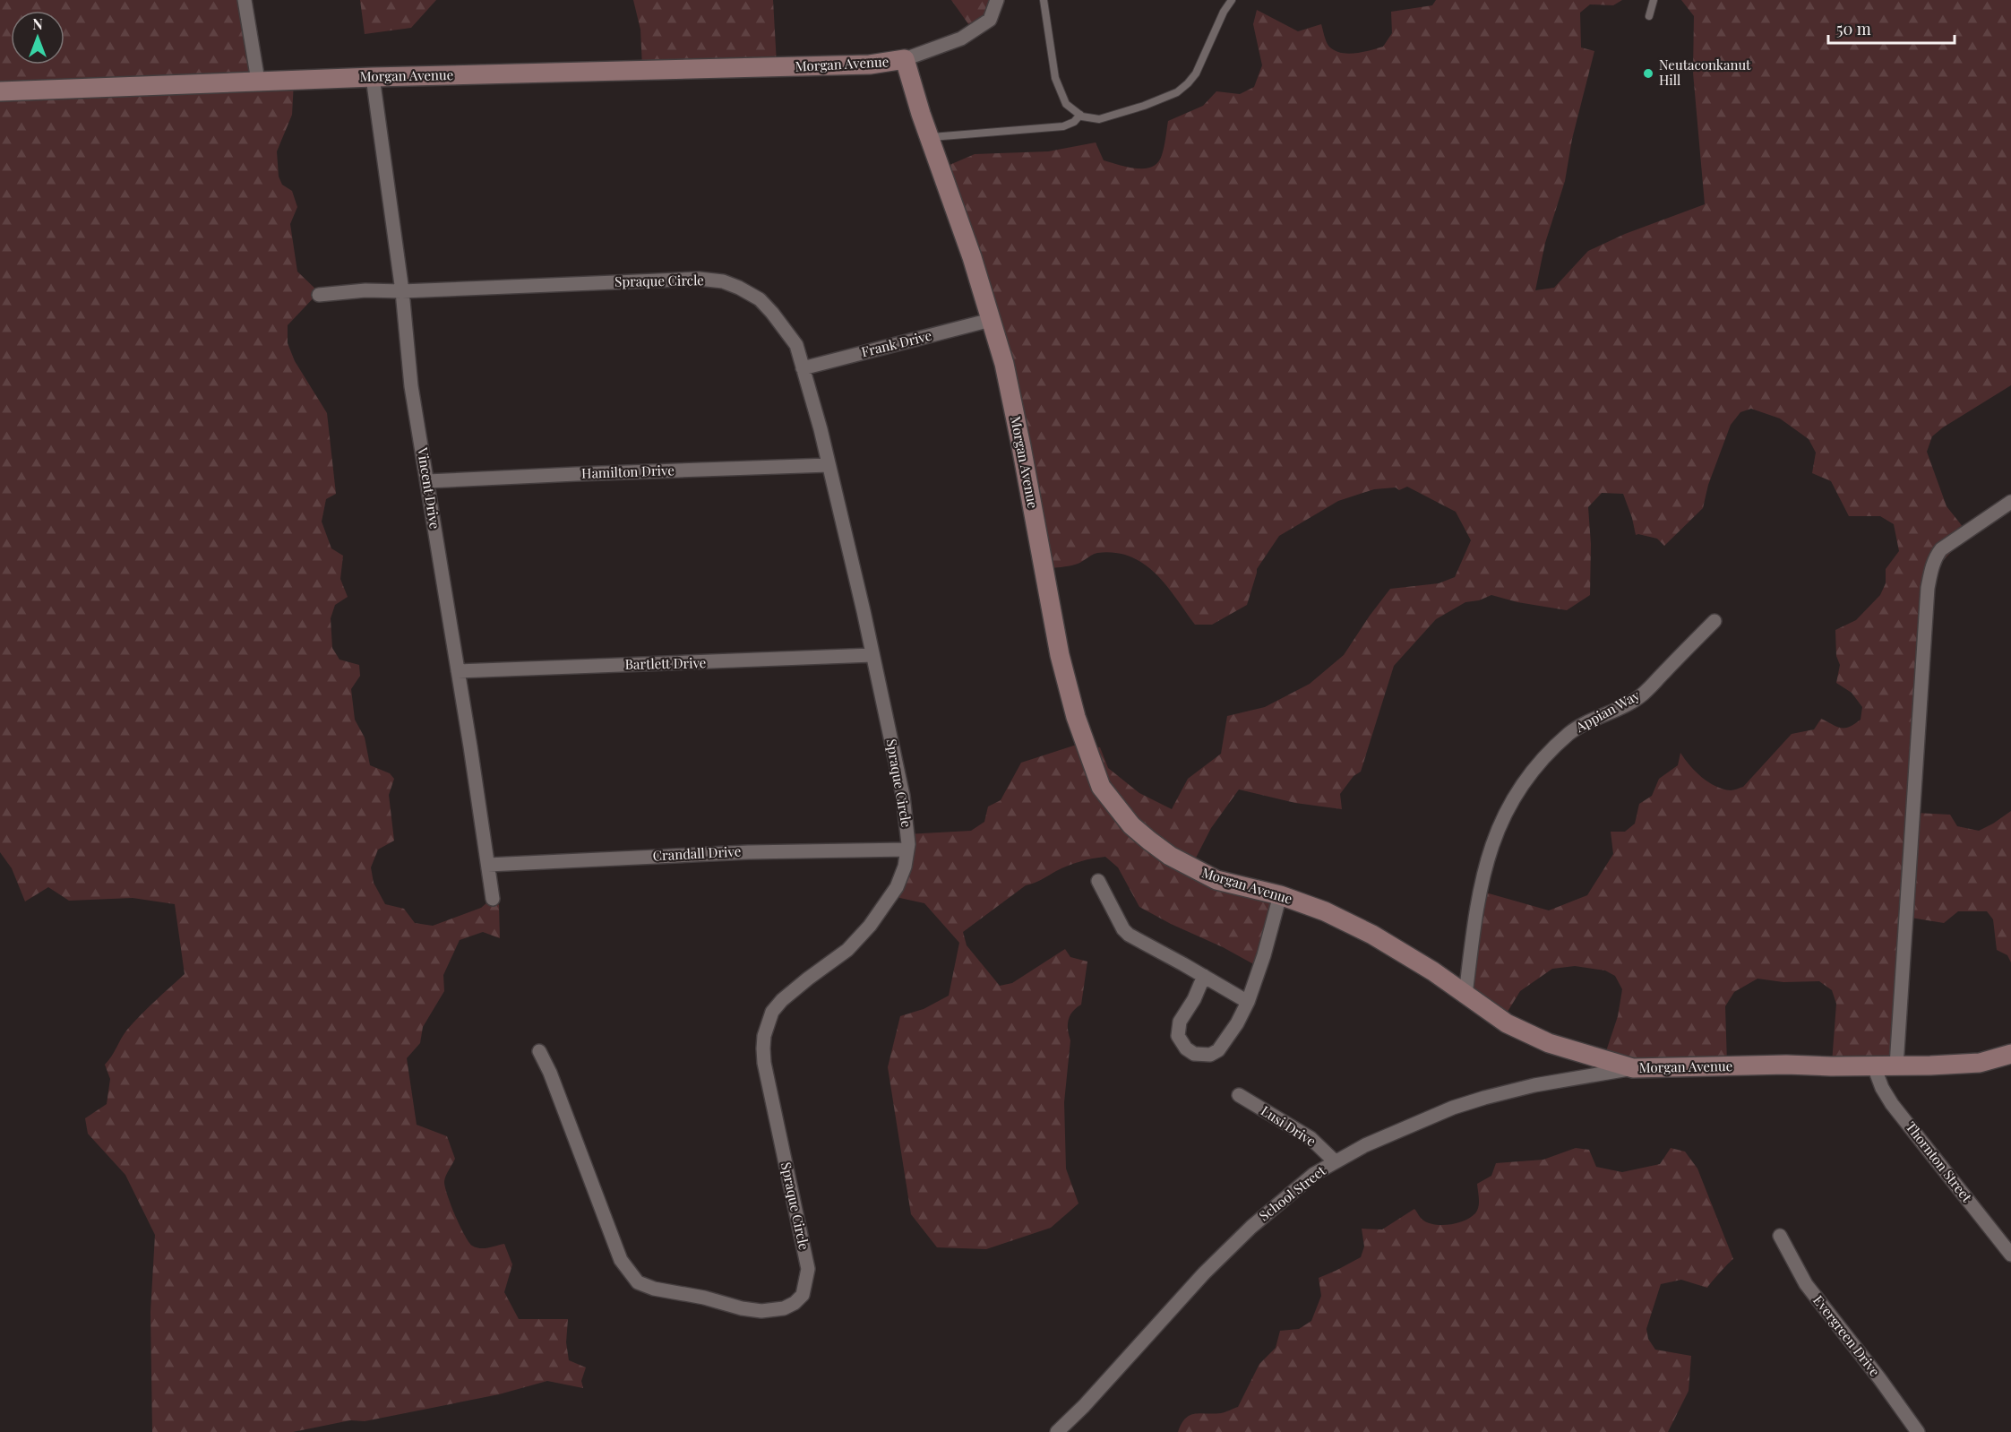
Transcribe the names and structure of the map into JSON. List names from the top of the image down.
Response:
{
  "streets": {
    "street": [
      "Morgan Avenue",
      "Spraque Circle",
      "Frank Drive",
      "Hamilton Drive",
      "Vincent Drive",
      "Bartlett Drive",
      "Appian Way",
      "Crandall Drive",
      "Lusi Drive",
      "Thornton Street",
      "School Street",
      "Evergreen Drive"
    ]
  },
  "crossings": [
    ["Morgan Avenue", "Frank Drive"],
    ["Morgan Avenue", "Vincent Drive"],
    ["Morgan Avenue", "Appian Way"],
    ["Morgan Avenue", "Thornton Street"],
    ["Morgan Avenue", "School Street"],
    ["Spraque Circle", "Frank Drive"],
    ["Spraque Circle", "Hamilton Drive"],
    ["Spraque Circle", "Vincent Drive"],
    ["Spraque Circle", "Bartlett Drive"],
    ["Spraque Circle", "Crandall Drive"],
    ["Hamilton Drive", "Vincent Drive"],
    ["Vincent Drive", "Bartlett Drive"],
    ["Vincent Drive", "Crandall Drive"],
    ["Lusi Drive", "School Street"]
  ],
  "places": ["Neutaconkanut Hill"],
  "scale_bar": "50 m",
  "north": "top"
}
